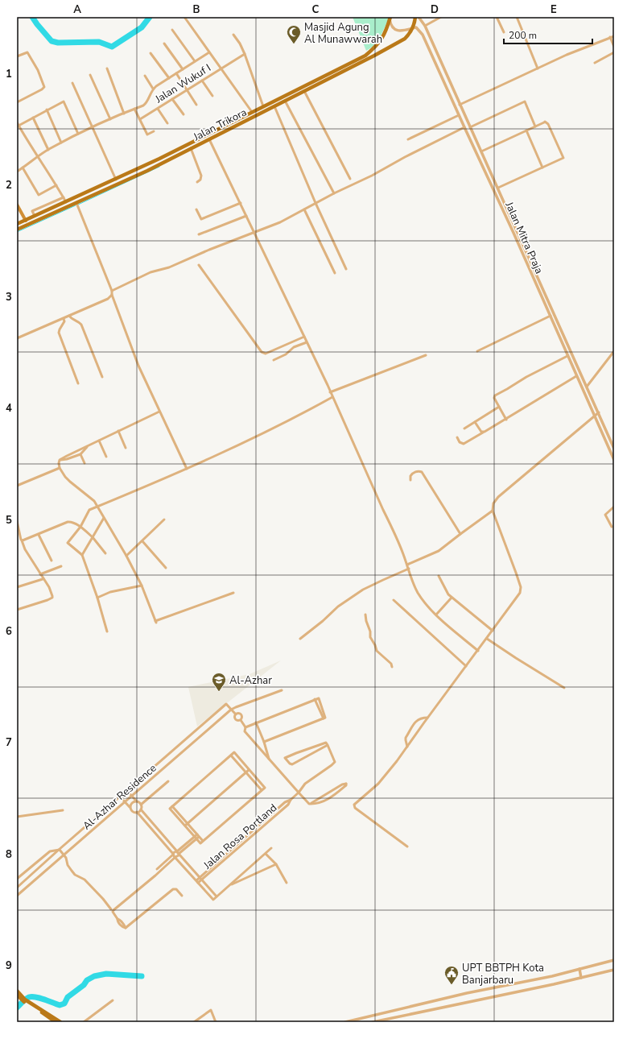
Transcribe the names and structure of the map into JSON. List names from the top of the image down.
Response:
{
  "streets": {
    "main road": ["Jalan Trikora"],
    "street": [
      "Jalan Wukuf I",
      "Jalan Mitra Praja",
      "Al-Azhar Residence",
      "Jalan Rosa Portland"
    ]
  },
  "crossings": [
    ["Jalan Trikora", "Jalan Mitra Praja"]
  ],
  "places": {
    "mosque": ["Masjid Agung Al Munawwarah"],
    "school or university": ["Al-Azhar"],
    "public building": ["UPT BBTPH Kota Banjarbaru"]
  },
  "scale_bar": "200 m",
  "grid": {
    "columns": [
      "A",
      "B",
      "C",
      "D",
      "E"
    ],
    "rows": [
      "1",
      "2",
      "3",
      "4",
      "5",
      "6",
      "7",
      "8",
      "9"
    ]
  }
}
